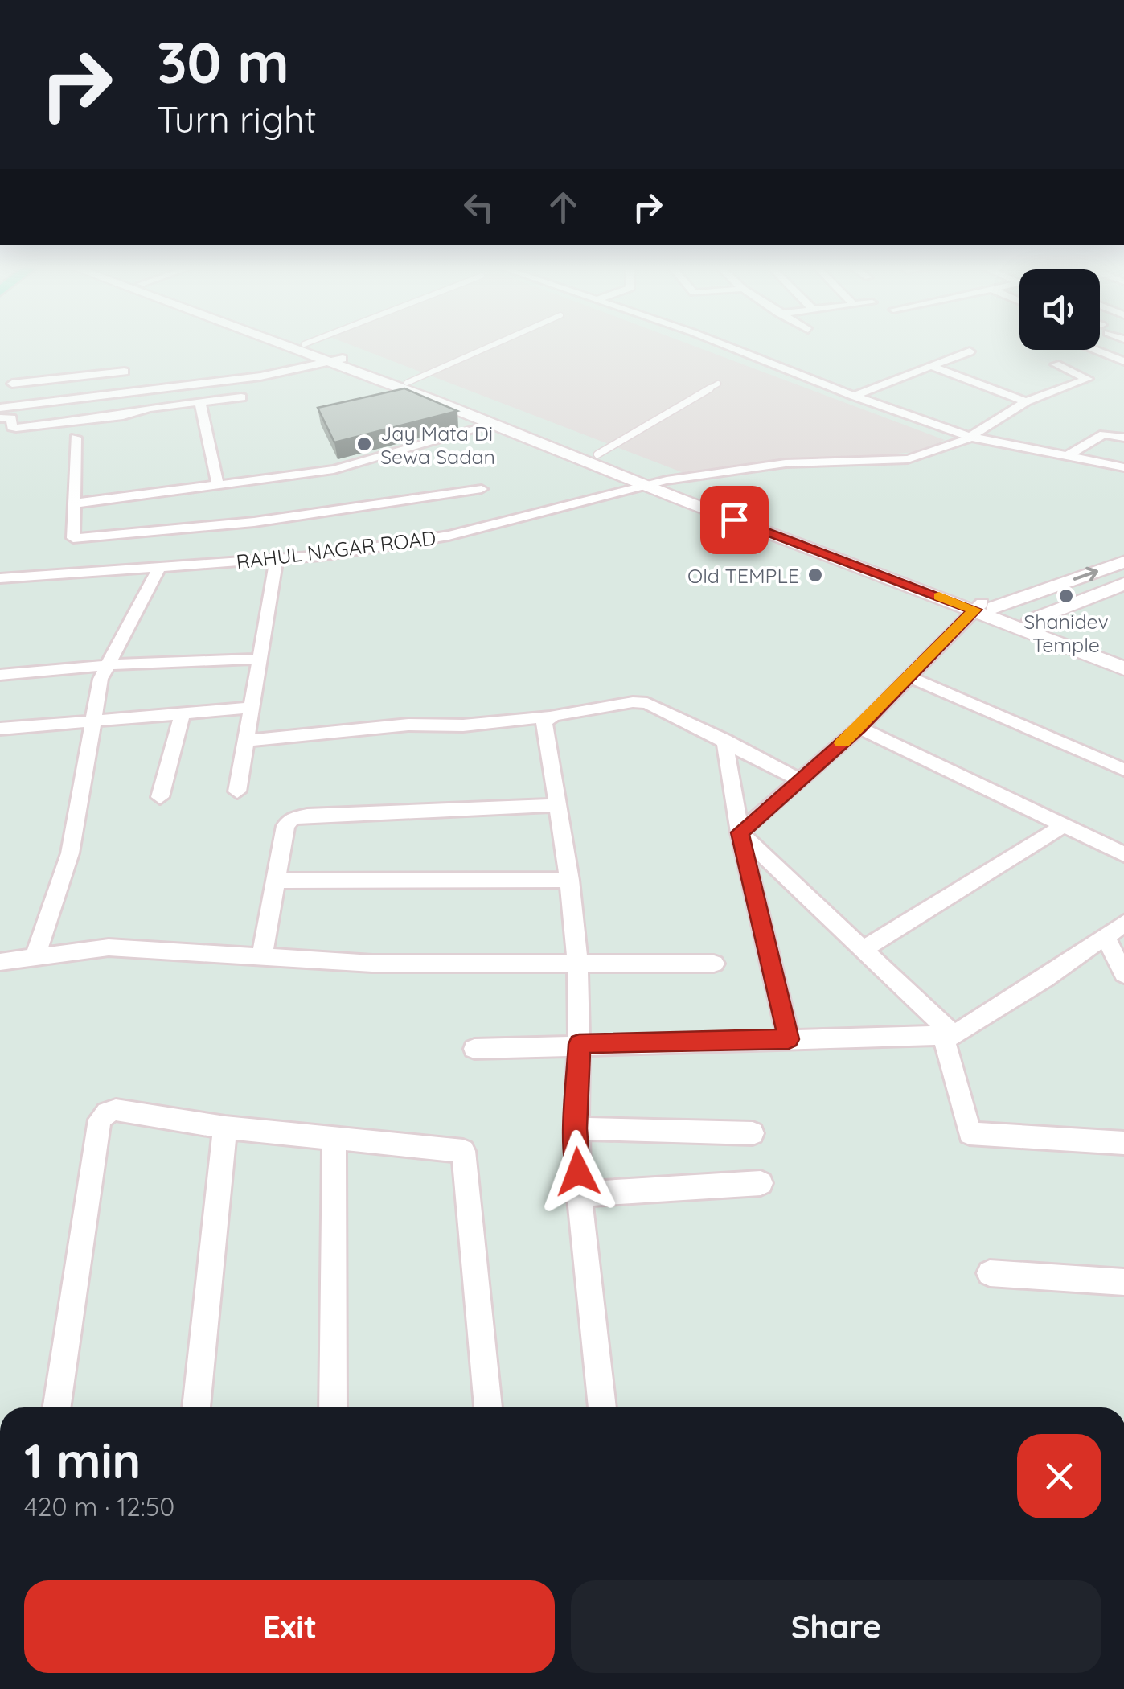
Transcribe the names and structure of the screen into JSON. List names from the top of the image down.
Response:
{
  "streets": {
    "street": ["RAHUL NAGAR ROAD"]
  },
  "places": ["Jay Mata Di Sewa Sadan", "Old TEMPLE", "Shanidev Temple"],
  "page": {
    "turn": ["30 m", "Turn right"],
    "heading": ["1 min", "420 m · 12:50"],
    "buttons": ["Exit", "Share"]
  }
}
